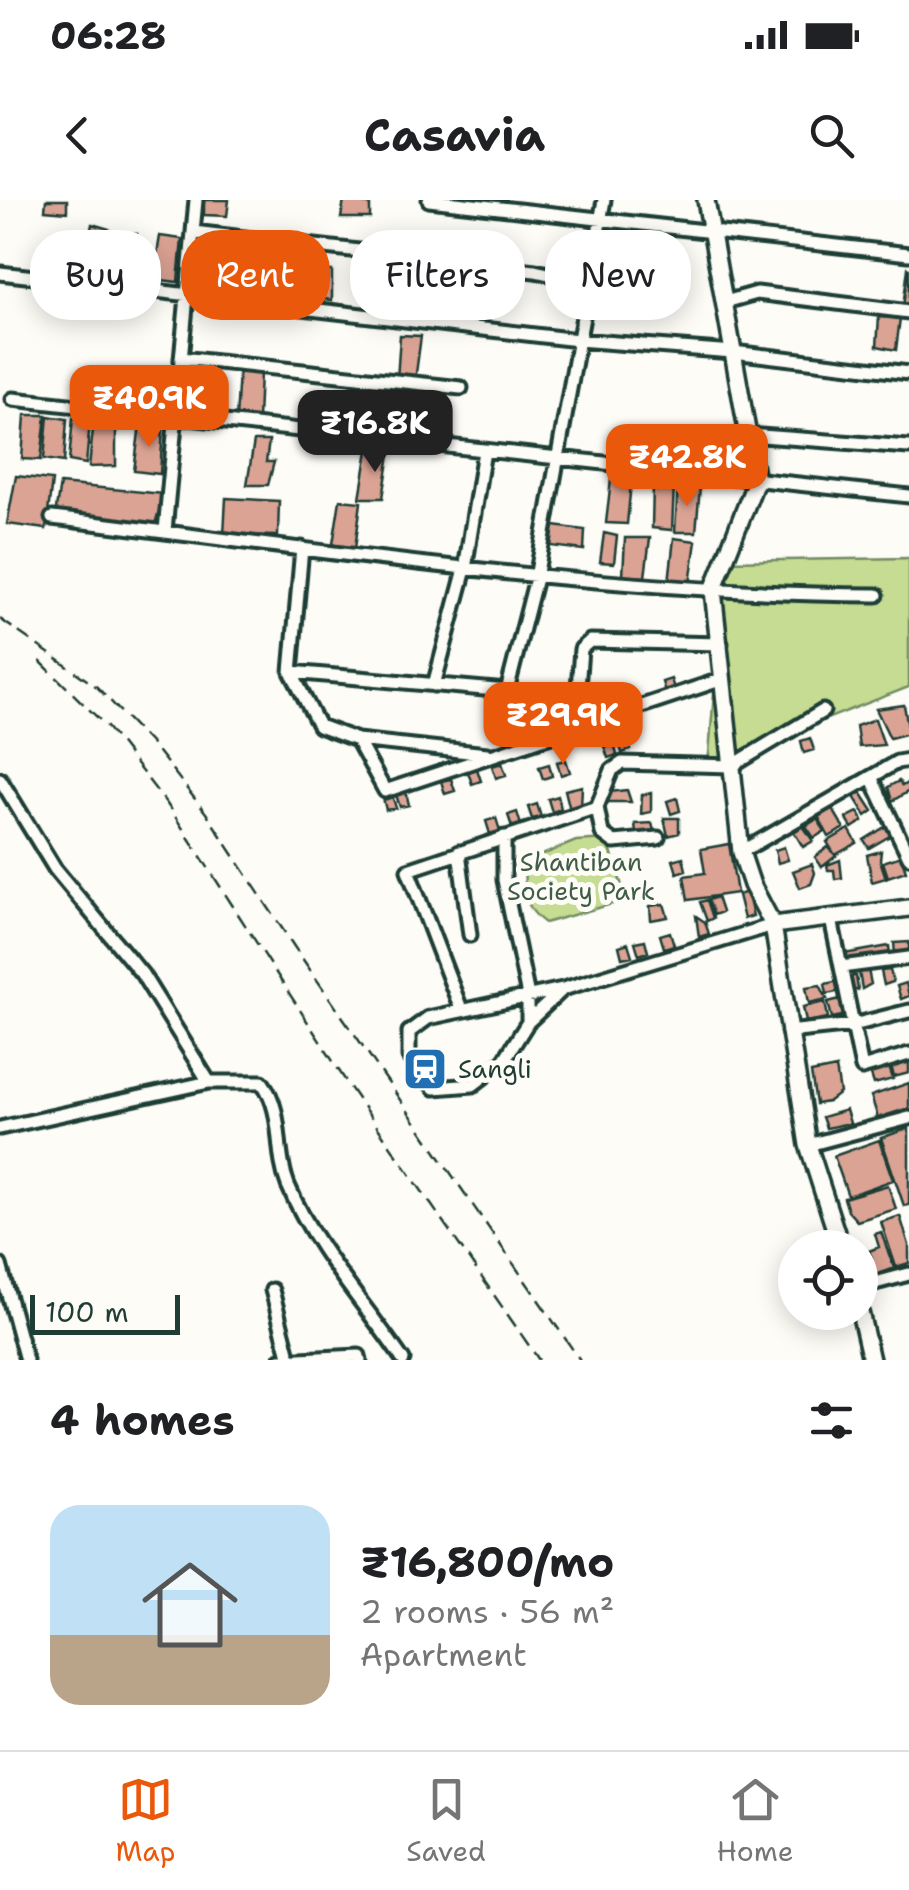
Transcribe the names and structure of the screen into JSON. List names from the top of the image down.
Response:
{
  "parks": ["Shantiban Society Park"],
  "places": {
    "station": ["Sangli"]
  },
  "scale_bar": "100 m",
  "page": {
    "status": "06:28",
    "header": "Casavia",
    "chip": [
      "Buy",
      "Rent",
      "Filters",
      "New"
    ],
    "price": [
      "₹40.9K",
      "₹16.8K",
      "₹42.8K",
      "₹29.9K"
    ],
    "scale": "100 m",
    "heading": "4 homes",
    "list": [
      {
        "name": "₹16,800/mo",
        "note": "2 rooms · 56 m² · Apartment"
      }
    ],
    "tabs": ["Map", "Saved", "Home"]
  }
}
